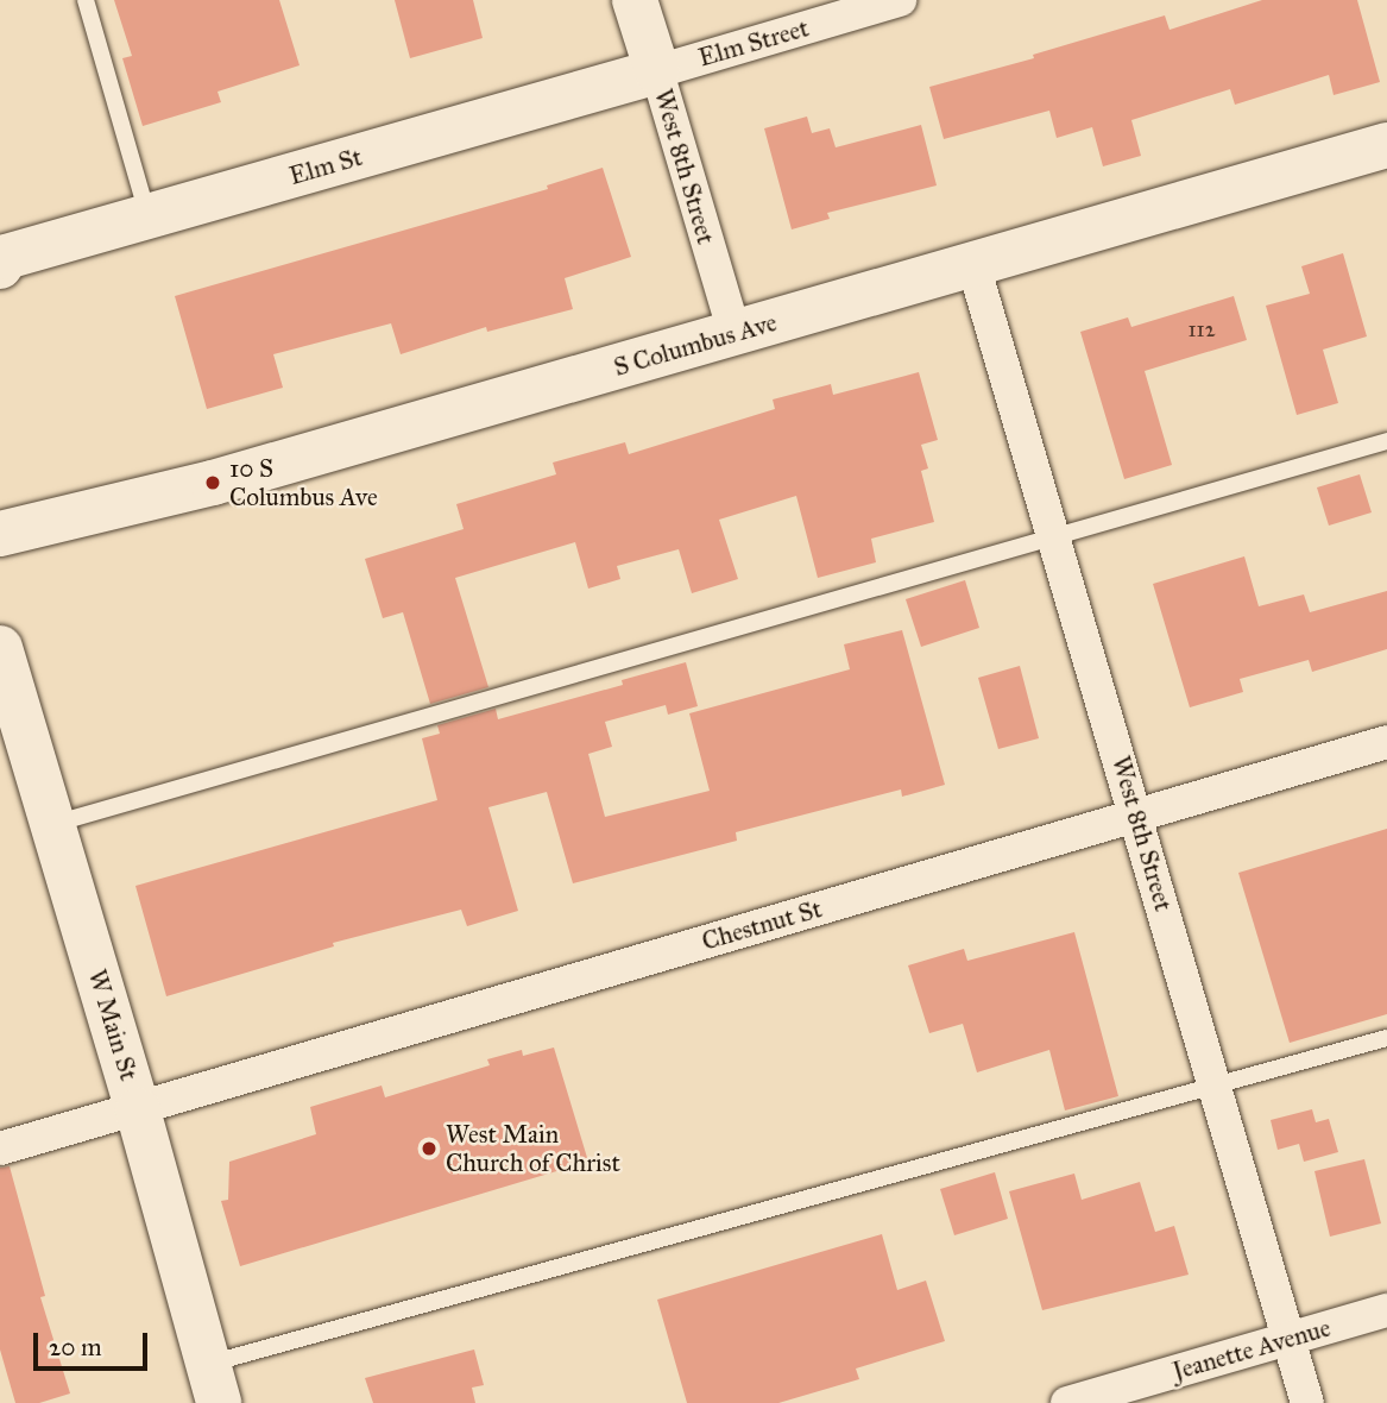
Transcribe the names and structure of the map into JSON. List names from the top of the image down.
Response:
{
  "streets": {
    "main road": [
      "Elm St",
      "West 8th Street",
      "S Columbus Ave",
      "W Main St"
    ],
    "street": ["Elm Street", "Chestnut St", "Jeanette Avenue"]
  },
  "crossings": [
    ["Elm Street", "Elm St"],
    ["Elm Street", "West 8th Street"],
    ["Elm St", "West 8th Street"],
    ["West 8th Street", "S Columbus Ave"],
    ["West 8th Street", "Chestnut St"],
    ["West 8th Street", "Jeanette Avenue"],
    ["Chestnut St", "W Main St"]
  ],
  "places": ["10 S Columbus Ave", "West Main Church of Christ"],
  "house_numbers": ["112"],
  "scale_bar": "20 m"
}
